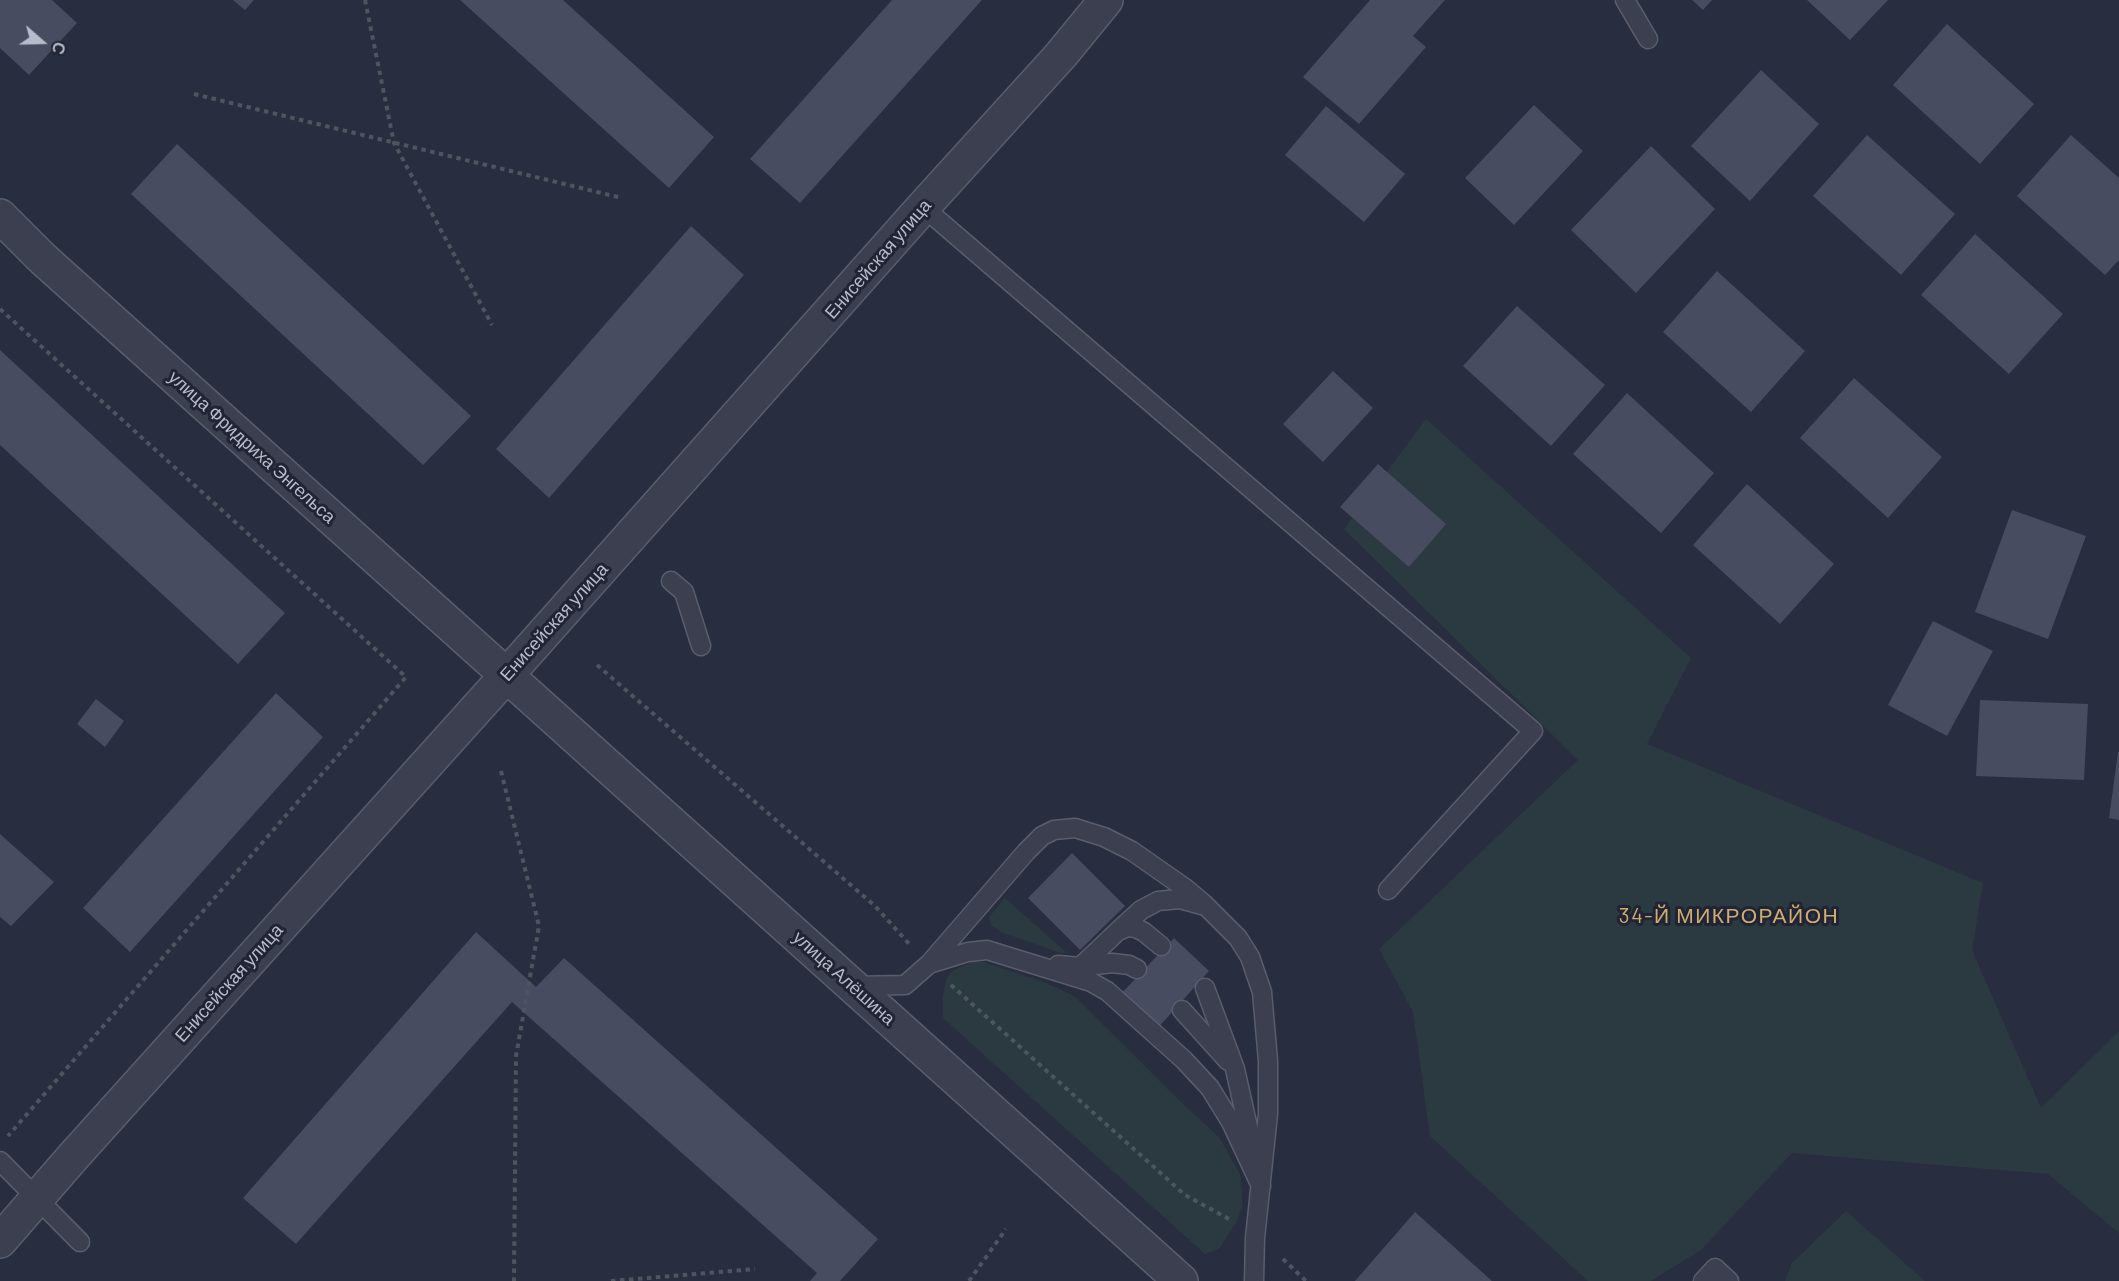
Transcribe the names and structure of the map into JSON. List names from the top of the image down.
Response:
{
  "streets": {
    "street": ["Енисейская улица", "улица Фридриха Энгельса", "улица Алёшина"]
  },
  "crossings": [
    ["Енисейская улица", "улица Фридриха Энгельса"],
    ["Енисейская улица", "улица Алёшина"],
    ["улица Фридриха Энгельса", "улица Алёшина"]
  ],
  "districts": ["34-Й МИКРОРАЙОН"],
  "north": "right"
}
